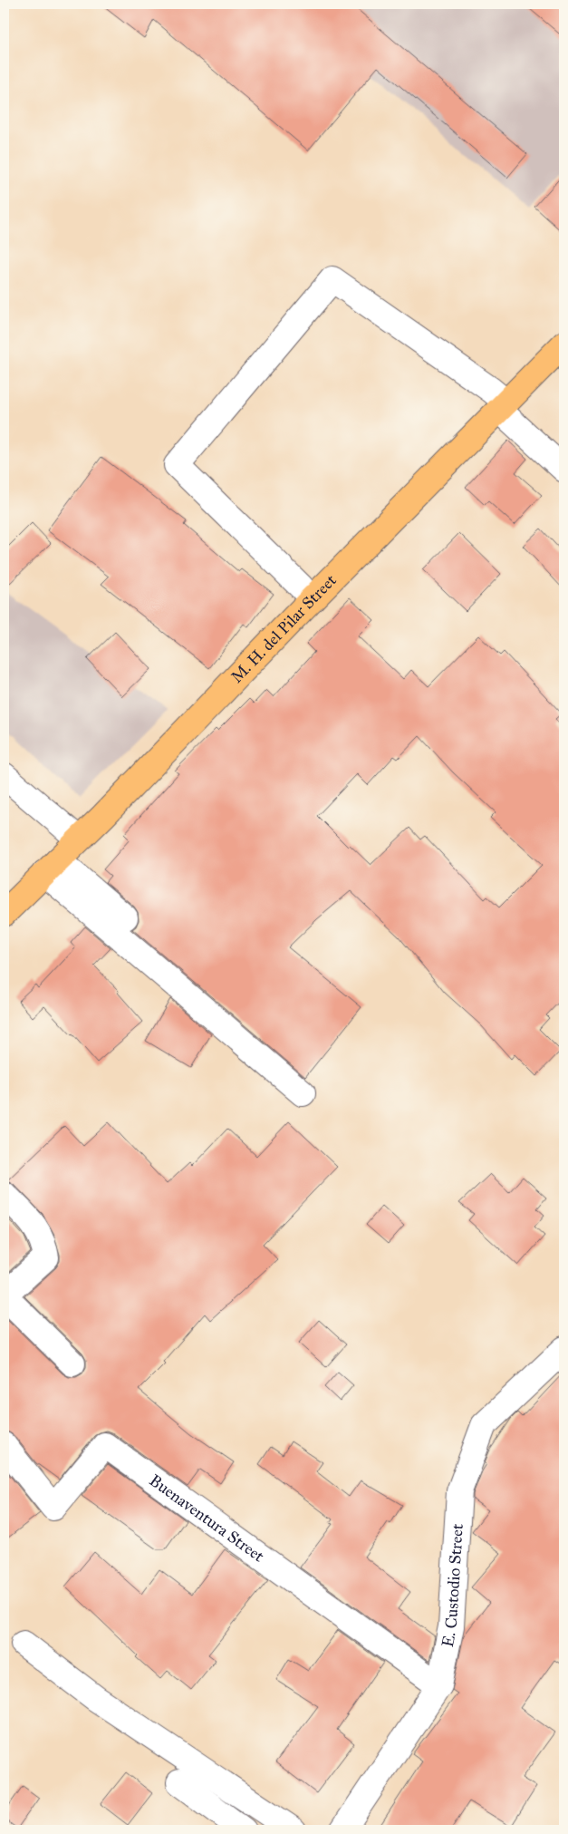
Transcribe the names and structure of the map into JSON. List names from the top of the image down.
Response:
{
  "streets": {
    "main road": ["M. H. del Pilar Street"],
    "street": ["Buenaventura Street", "E. Custodio Street"]
  },
  "crossings": [
    ["Buenaventura Street", "E. Custodio Street"]
  ]
}
